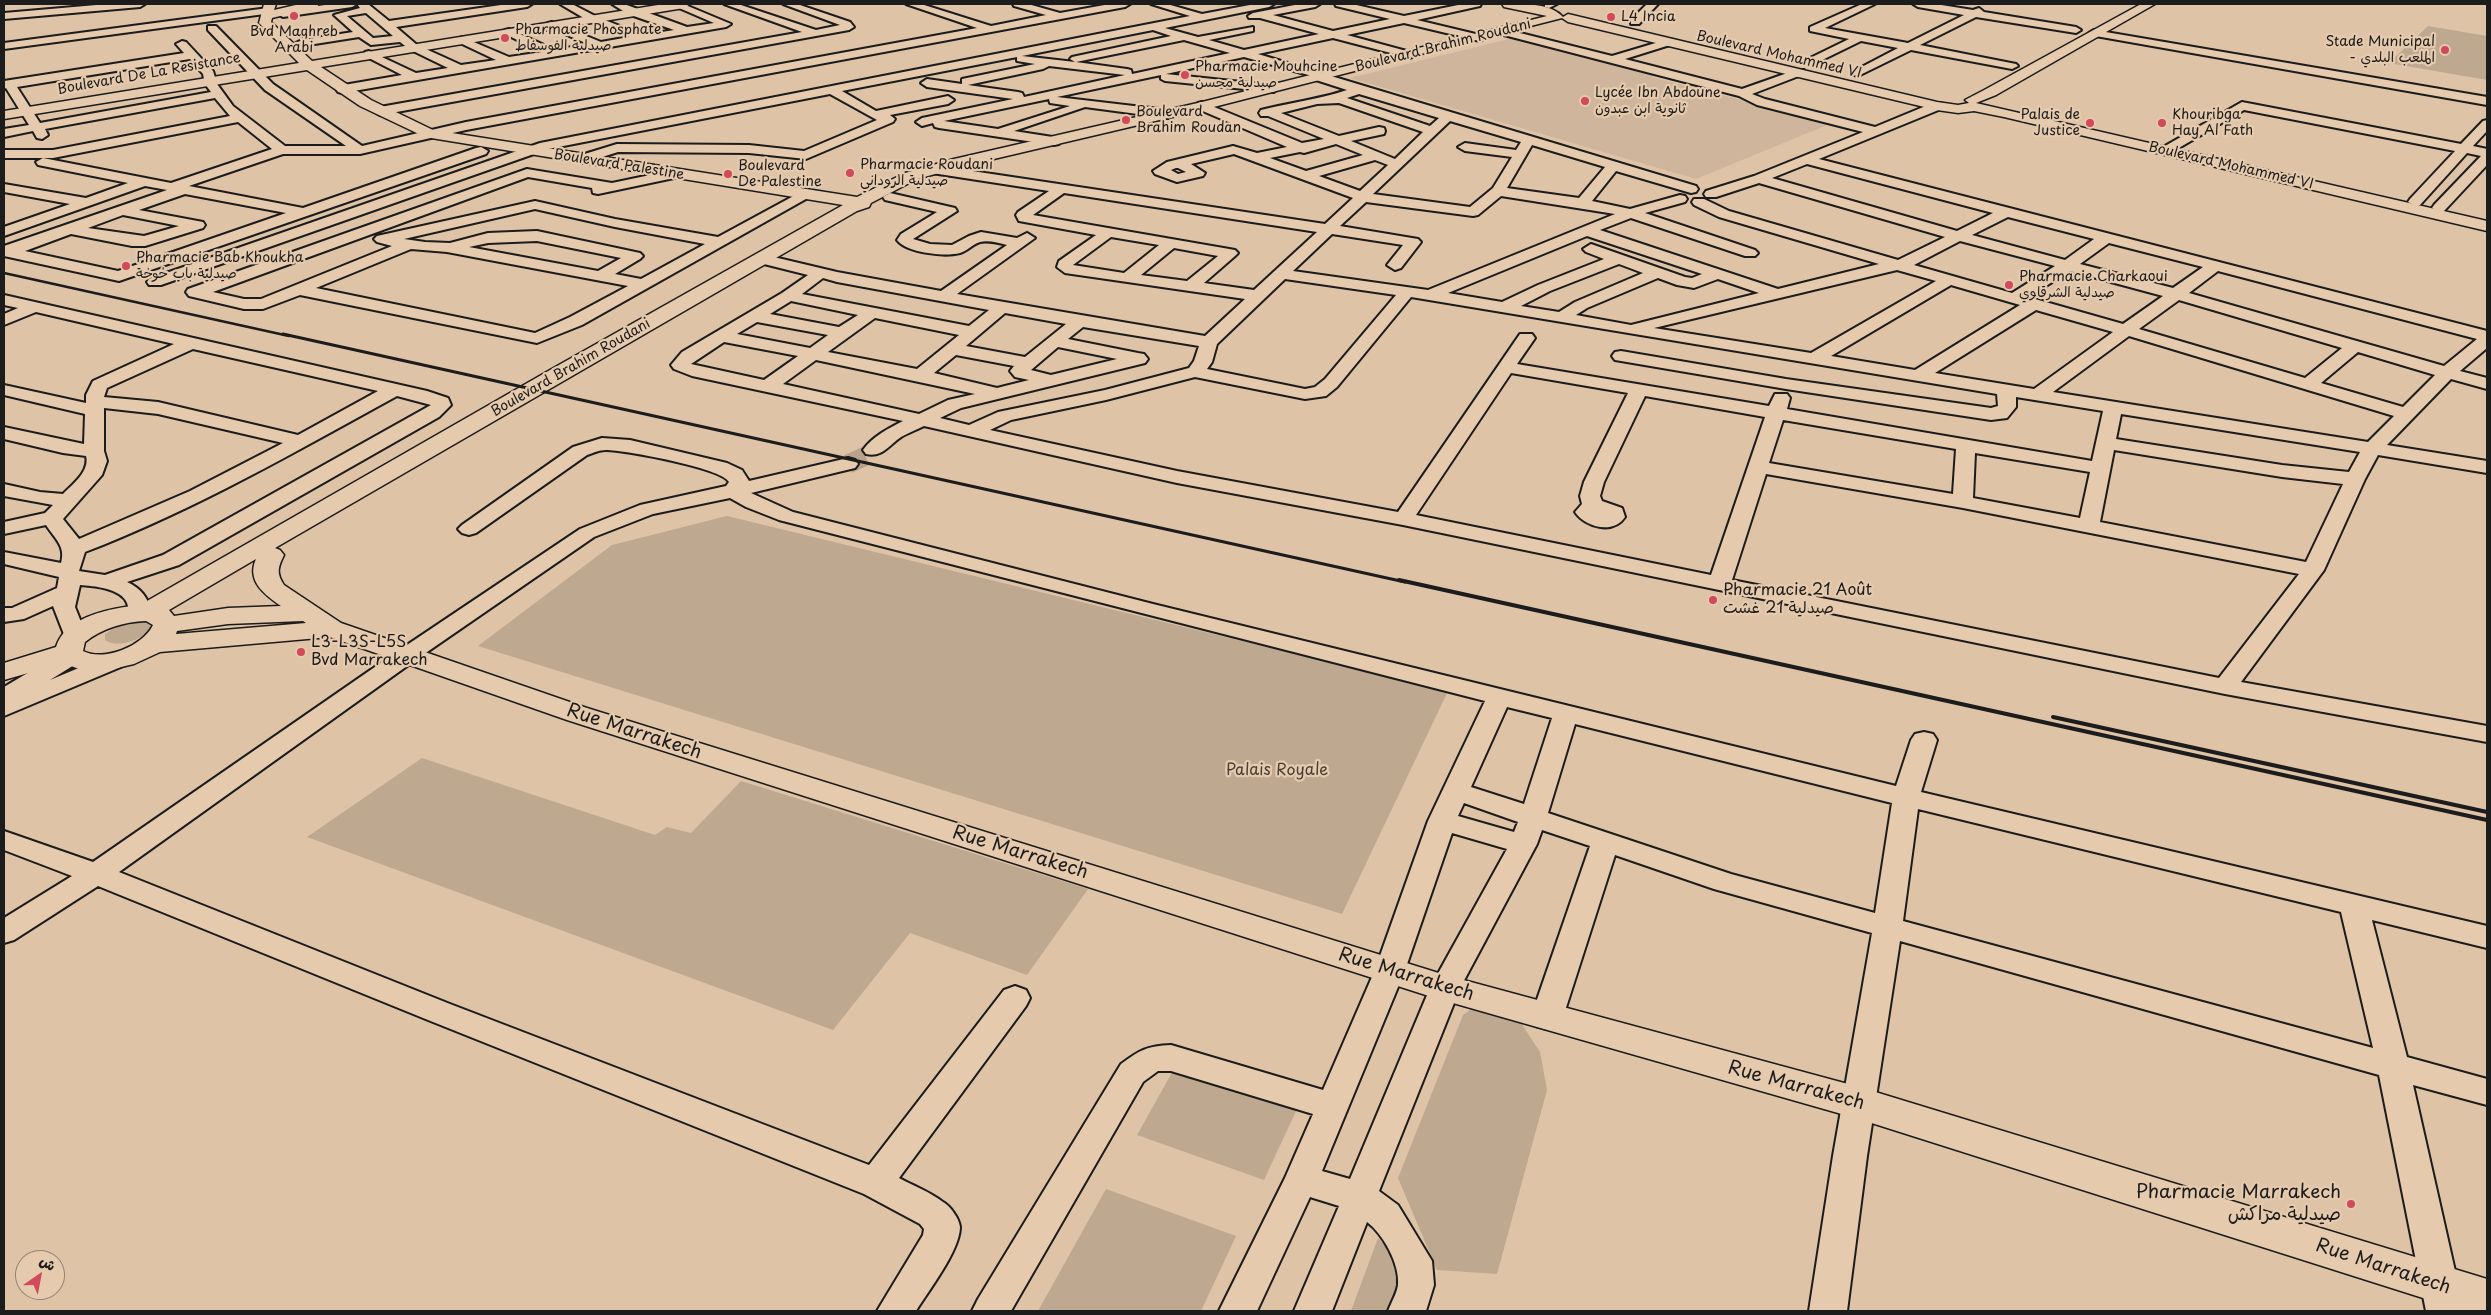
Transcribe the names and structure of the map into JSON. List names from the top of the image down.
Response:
{
  "streets": {
    "main road": [
      "Boulevard Brahim Roudani",
      "Boulevard Mohammed VI",
      "Boulevard De La Resistance",
      "Boulevard Palestine",
      "Rue Marrakech"
    ]
  },
  "crossings": [
    ["Boulevard Brahim Roudani", "Boulevard Mohammed VI"],
    ["Boulevard Brahim Roudani", "Boulevard Palestine"],
    ["Boulevard De La Resistance", "Boulevard Palestine"]
  ],
  "parks": ["Palais Royale"],
  "places": [
    "Bvd Maghreb Arabi",
    "L4 Incia",
    "Pharmacie Phosphate صيدلية الفوسفاط",
    "Stade Municipal - الملعب البلدي",
    "Pharmacie Mouhcine صيدلية محسن",
    "Lycée Ibn Abdoune ثانوية ابن عبدون",
    "Boulevard Brahim Roudan",
    "Palais de Justice",
    "Khouribga Hay Al Fath",
    "Pharmacie Roudani صيدلية الروداني",
    "Boulevard De Palestine",
    "Pharmacie Bab Khoukha صيدلية باب خوخة",
    "Pharmacie Charkaoui صيدلية الشرقاوي",
    "Pharmacie 21 Août صيدلية 21 غشت",
    "L3-L3S-L5S Bvd Marrakech",
    "Pharmacie Marrakech صيدلية مراكش"
  ],
  "north": "top right"
}
